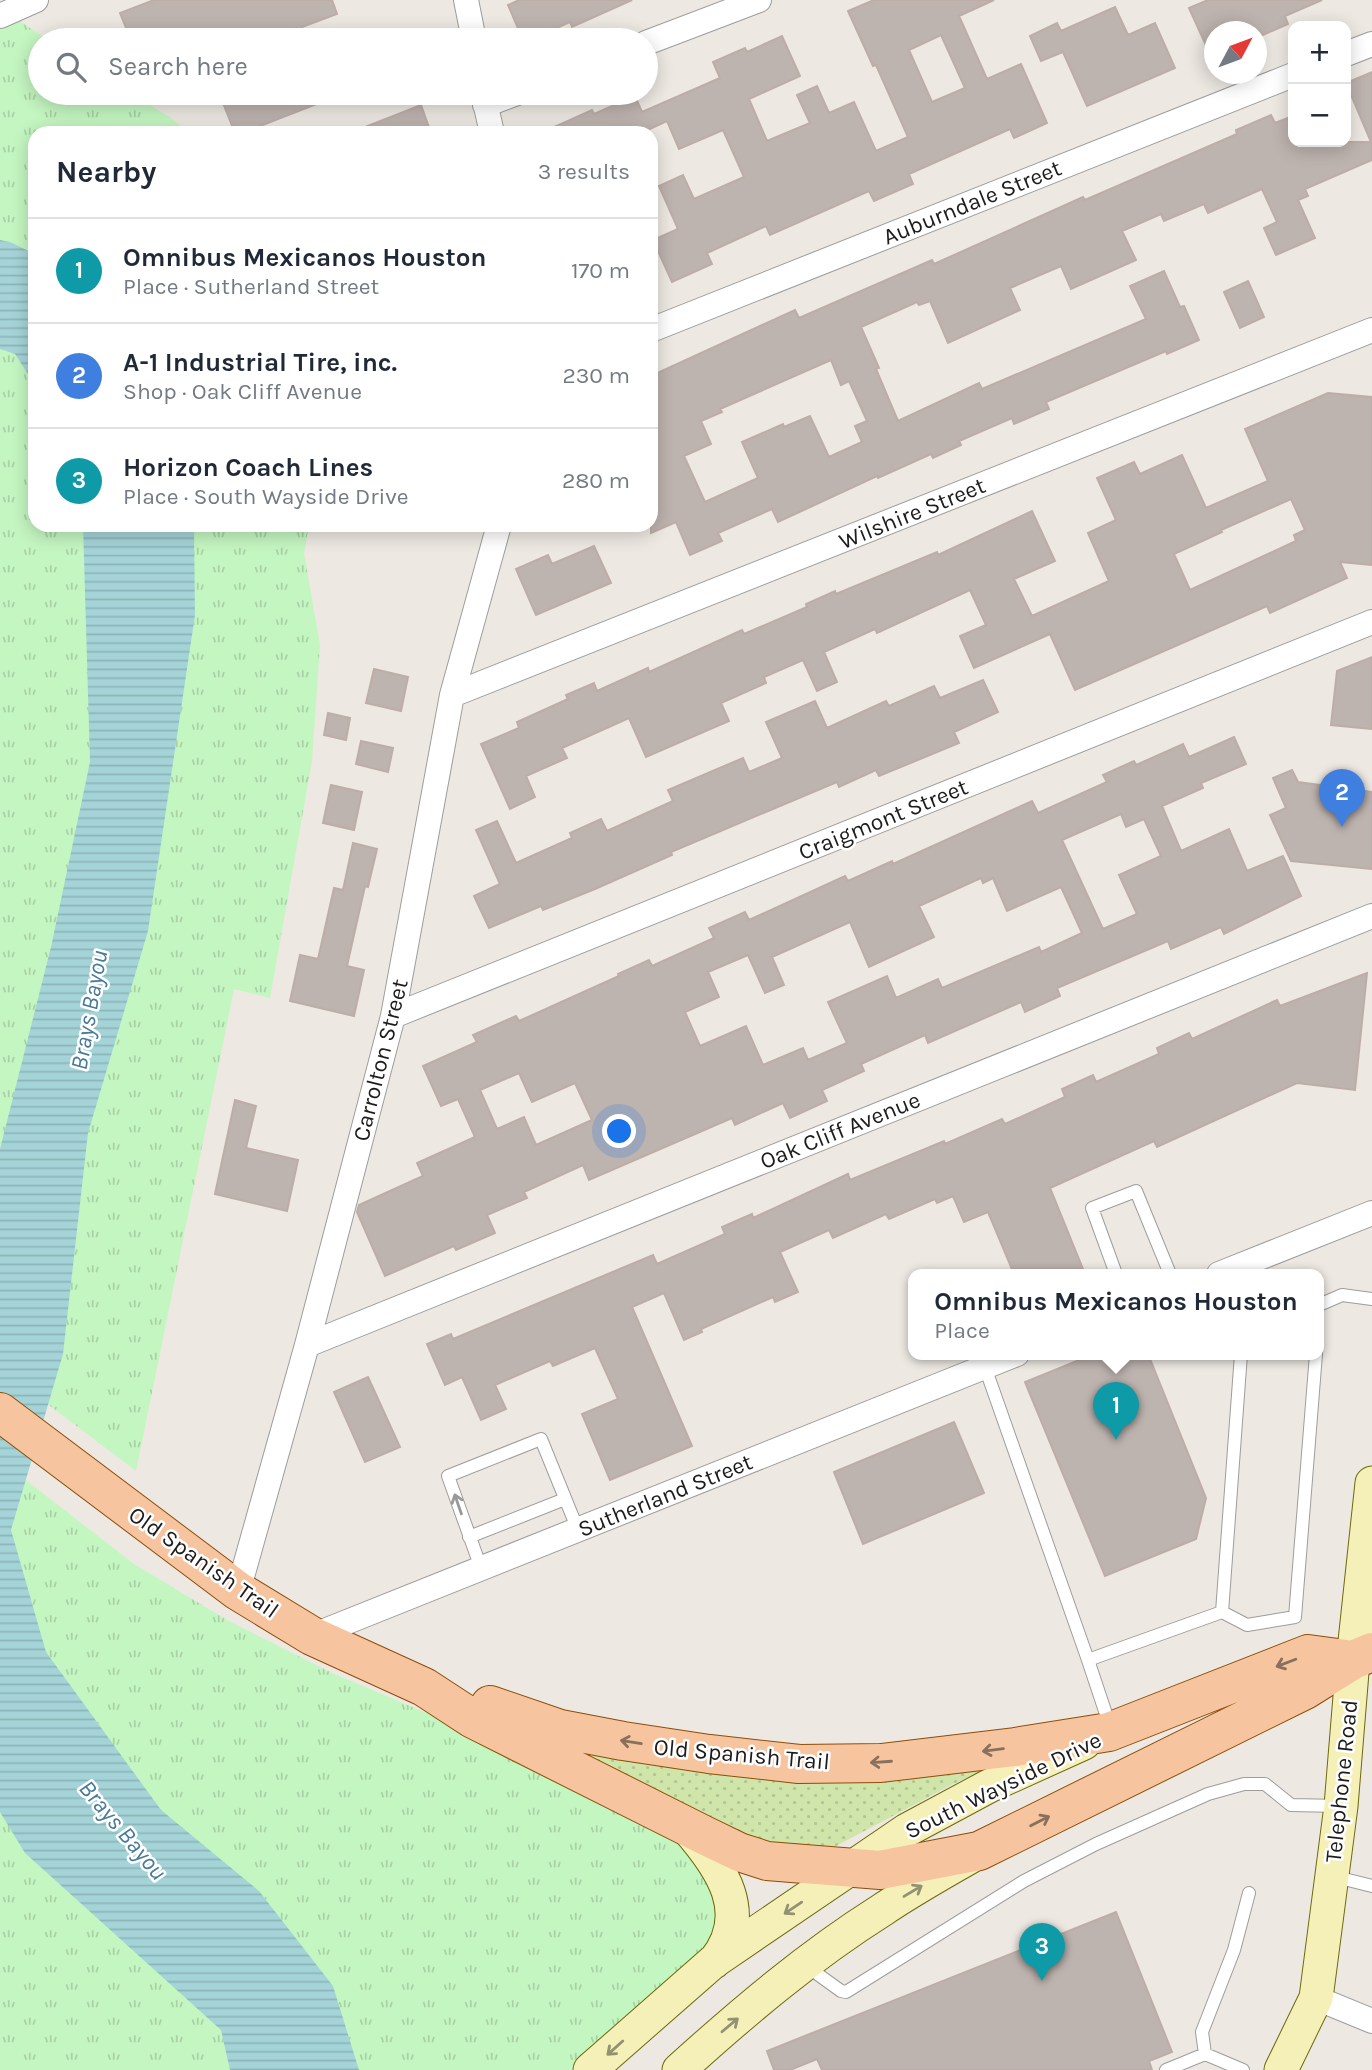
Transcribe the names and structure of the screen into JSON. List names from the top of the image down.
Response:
{
  "streets": {
    "main road": ["Old Spanish Trail", "Telephone Road", "South Wayside Drive"],
    "street": [
      "Auburndale Street",
      "Wilshire Street",
      "Craigmont Street",
      "Carrolton Street",
      "Oak Cliff Avenue",
      "Sutherland Street"
    ]
  },
  "crossings": [
    ["Wilshire Street", "Carrolton Street"],
    ["Craigmont Street", "Carrolton Street"],
    ["Carrolton Street", "Oak Cliff Avenue"],
    ["Carrolton Street", "Old Spanish Trail"],
    ["Sutherland Street", "Old Spanish Trail"],
    ["Old Spanish Trail", "South Wayside Drive"],
    ["Telephone Road", "South Wayside Drive"]
  ],
  "water": ["Brays Bayou"],
  "north": "top right",
  "page": {
    "map_buttons": ["+", "−"],
    "search": "Search here",
    "heading": ["Nearby", "3 results"],
    "list": [
      {
        "mark": "1",
        "name": "Omnibus Mexicanos Houston",
        "note": "Place · Sutherland Street",
        "value": "170 m"
      },
      {
        "mark": "2",
        "name": "A-1 Industrial Tire, inc.",
        "note": "Shop · Oak Cliff Avenue",
        "value": "230 m"
      },
      {
        "mark": "3",
        "name": "Horizon Coach Lines",
        "note": "Place · South Wayside Drive",
        "value": "280 m"
      }
    ],
    "pins": ["2", "1", "3"],
    "popup": ["Omnibus Mexicanos Houston", "Place"]
  }
}
